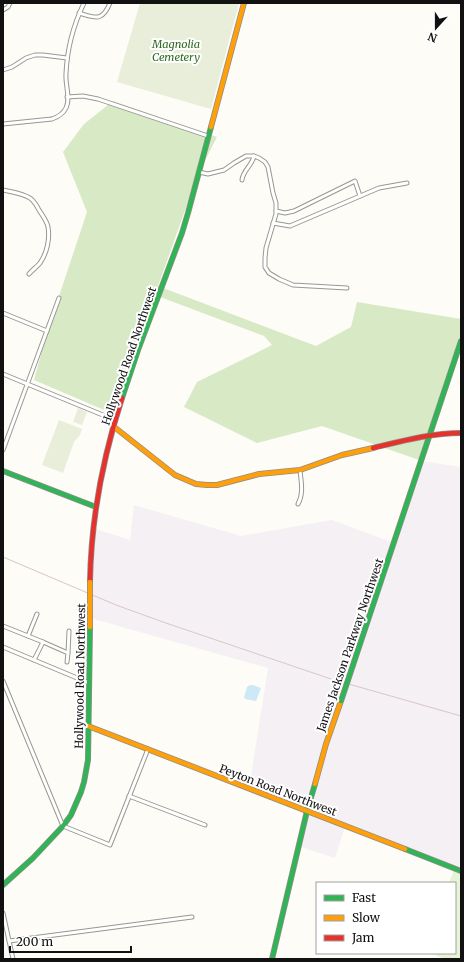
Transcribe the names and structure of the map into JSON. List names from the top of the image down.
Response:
{
  "streets": {
    "street": ["Hollywood Road Northwest", "James Jackson Parkway Northwest", "Peyton Road Northwest"]
  },
  "crossings": [
    ["Hollywood Road Northwest", "Peyton Road Northwest"],
    ["James Jackson Parkway Northwest", "Peyton Road Northwest"]
  ],
  "parks": ["Magnolia Cemetery"],
  "legend": ["Fast", "Slow", "Jam"],
  "scale_bar": "200 m",
  "north": "bottom"
}
